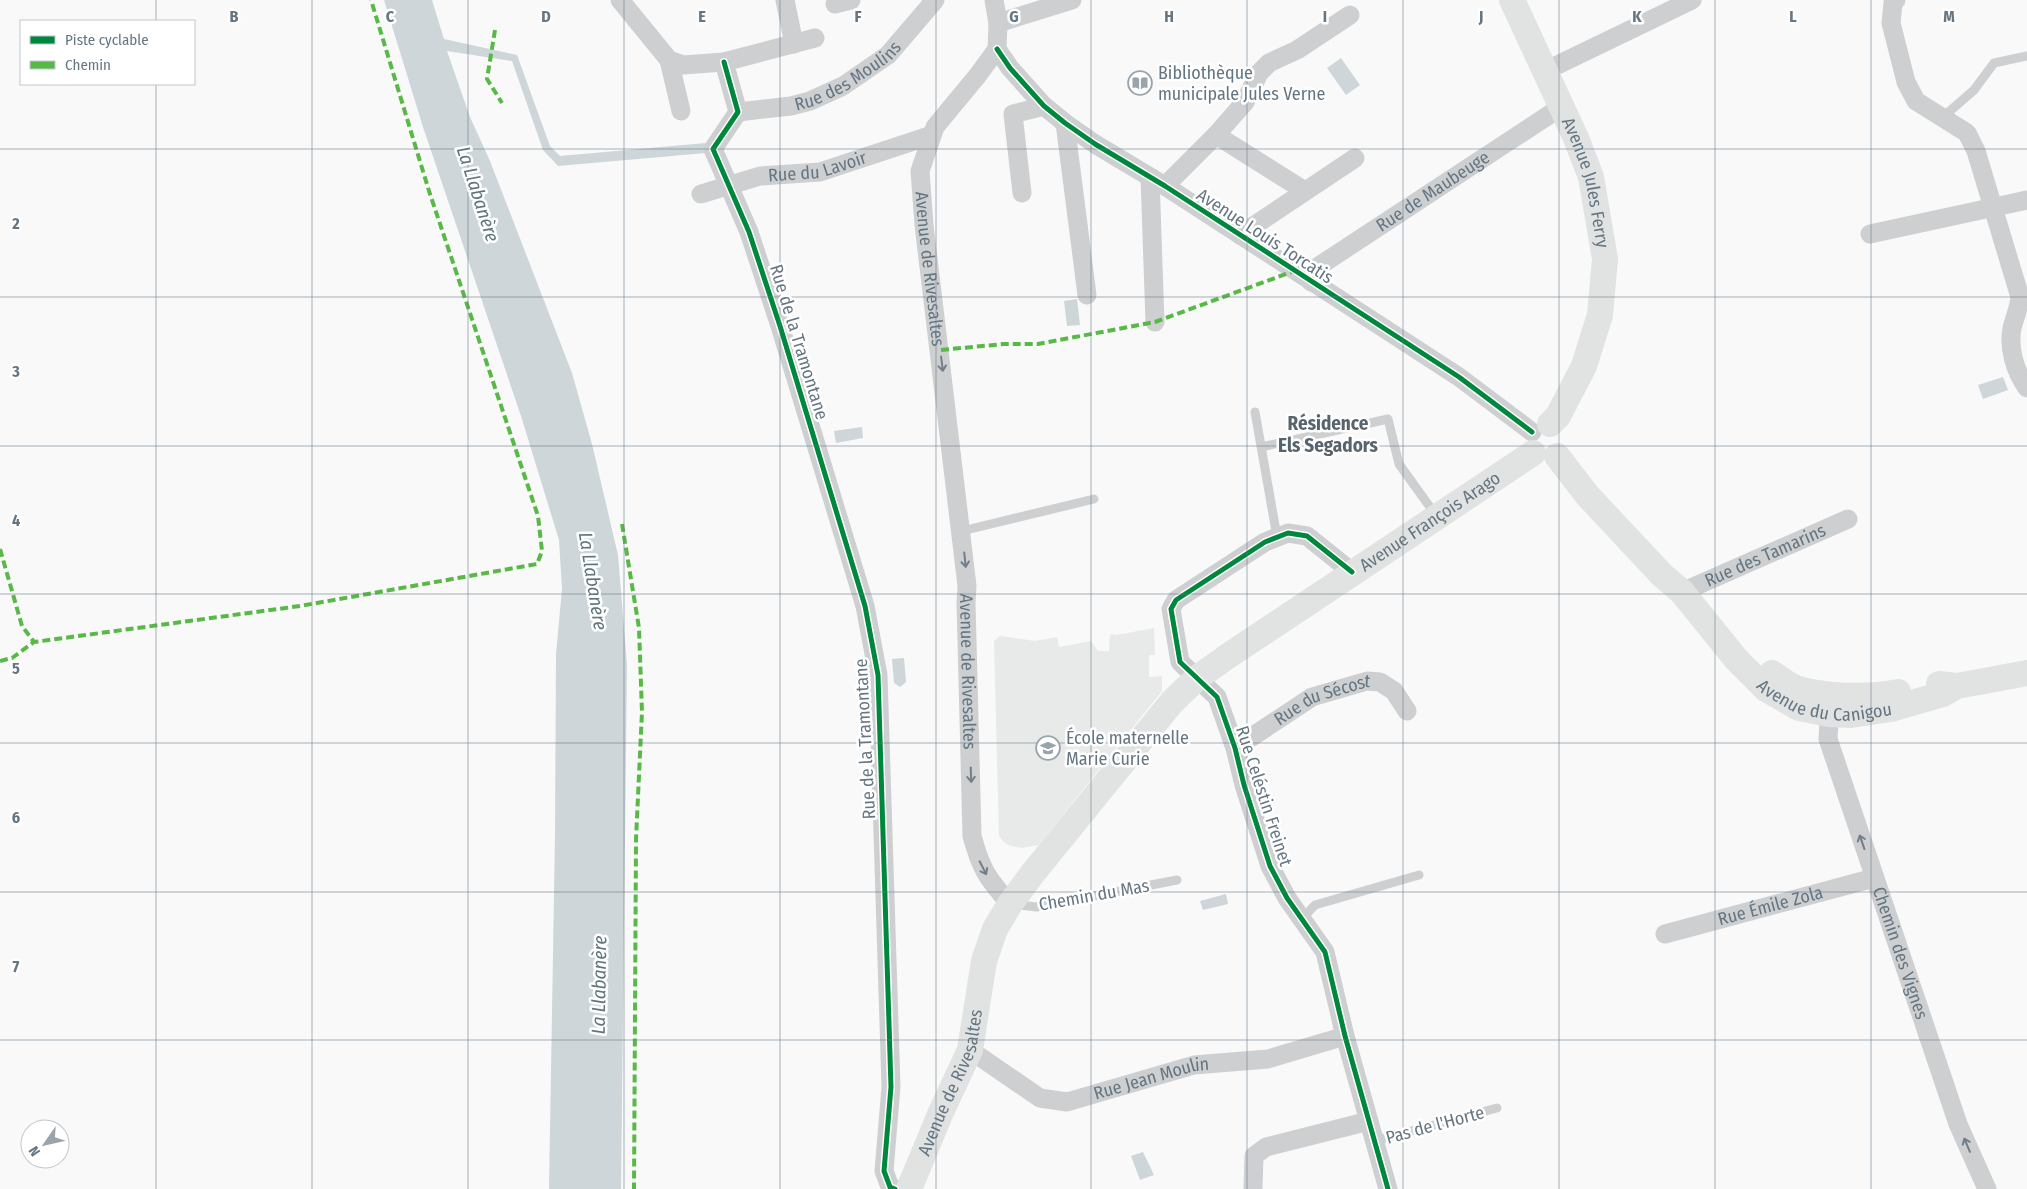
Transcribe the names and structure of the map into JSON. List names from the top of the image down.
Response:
{
  "streets": {
    "main road": [
      "Avenue Jules Ferry",
      "Avenue de Rivesaltes",
      "Avenue François Arago",
      "Avenue du Canigou"
    ],
    "street": [
      "Rue des Moulins",
      "Rue du Lavoir",
      "Rue de Maubeuge",
      "Avenue Louis Torcatis",
      "Rue de la Tramontane",
      "Rue des Tamarins",
      "Rue du Sécost",
      "Rue Celéstin Freinet",
      "Rue Émile Zola",
      "Chemin des Vignes",
      "Rue Jean Moulin"
    ],
    "lane": ["Chemin du Mas", "Pas de l'Horte"]
  },
  "crossings": [
    ["Rue des Moulins", "Rue de la Tramontane"],
    ["Rue du Lavoir", "Avenue de Rivesaltes"],
    ["Rue du Lavoir", "Rue de la Tramontane"],
    ["Avenue Jules Ferry", "Rue de Maubeuge"],
    ["Avenue Jules Ferry", "Avenue Louis Torcatis"],
    ["Avenue Jules Ferry", "Avenue François Arago"],
    ["Avenue Jules Ferry", "Avenue du Canigou"],
    ["Rue de Maubeuge", "Avenue Louis Torcatis"],
    ["Avenue Louis Torcatis", "Avenue François Arago"],
    ["Avenue Louis Torcatis", "Avenue du Canigou"],
    ["Avenue de Rivesaltes", "Avenue François Arago"],
    ["Avenue de Rivesaltes", "Chemin du Mas"],
    ["Avenue de Rivesaltes", "Rue Jean Moulin"],
    ["Avenue François Arago", "Avenue du Canigou"],
    ["Avenue François Arago", "Rue Celéstin Freinet"],
    ["Avenue François Arago", "Chemin du Mas"],
    ["Rue des Tamarins", "Avenue du Canigou"],
    ["Avenue du Canigou", "Chemin des Vignes"],
    ["Rue du Sécost", "Rue Celéstin Freinet"],
    ["Rue Celéstin Freinet", "Rue Jean Moulin"],
    ["Rue Celéstin Freinet", "Pas de l'Horte"],
    ["Rue Émile Zola", "Chemin des Vignes"]
  ],
  "one_way": ["Avenue de Rivesaltes", "Chemin des Vignes"],
  "districts": ["Résidence Els Segadors"],
  "water": ["La Llabanère"],
  "places": {
    "library": ["Bibliothèque municipale Jules Verne"],
    "school or university": ["École maternelle Marie Curie"]
  },
  "legend": ["Piste cyclable", "Chemin"],
  "north": "bottom left",
  "grid": {
    "columns": [
      "B",
      "C",
      "D",
      "E",
      "F",
      "G",
      "H",
      "I",
      "J",
      "K",
      "L",
      "M"
    ],
    "rows": [
      "2",
      "3",
      "4",
      "5",
      "6",
      "7"
    ]
  }
}
